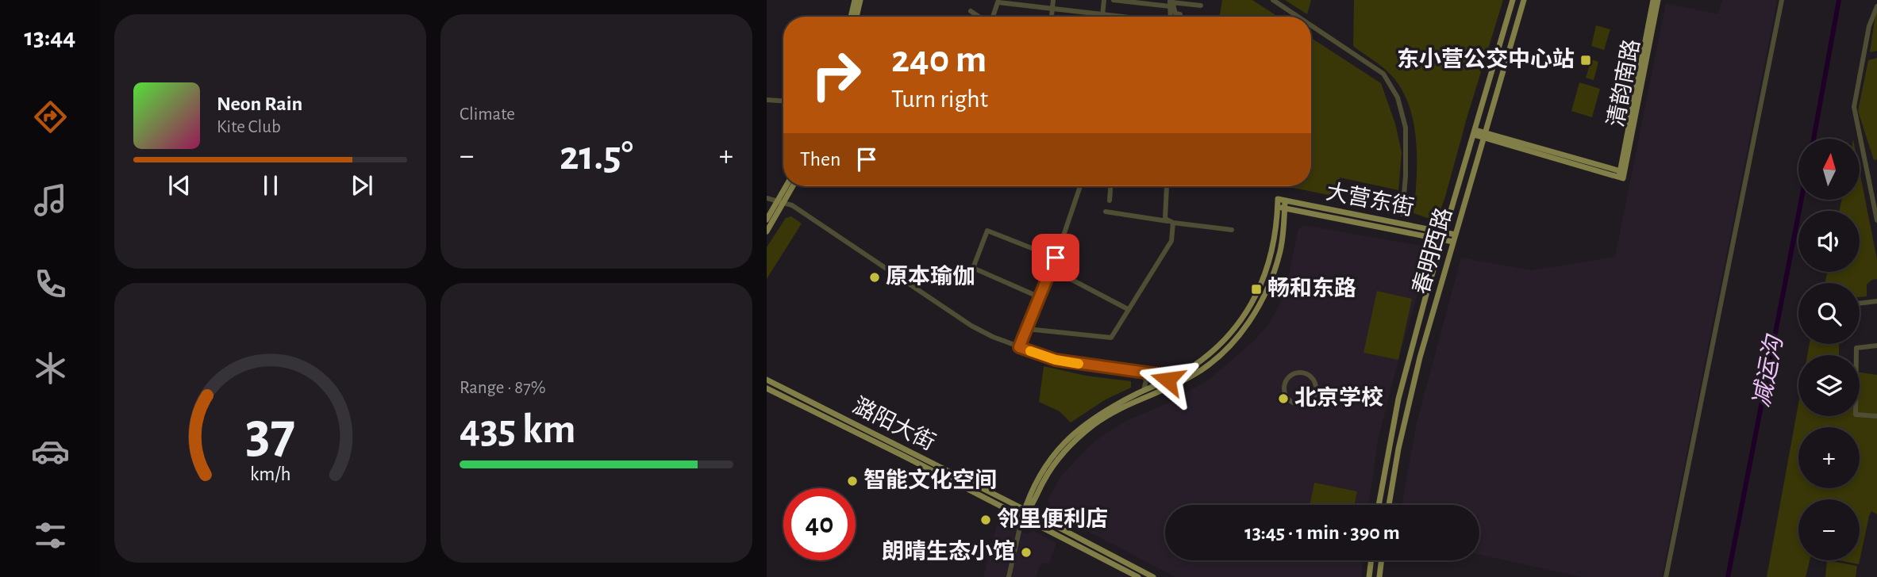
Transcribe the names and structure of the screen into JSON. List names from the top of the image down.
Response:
{
  "streets": {
    "main road": [
      "清韵南路",
      "大营东街",
      "春明西路",
      "潞阳大街"
    ]
  },
  "crossings": [
    ["大营东街", "春明西路"]
  ],
  "water": ["减运沟"],
  "places": {
    "transit": ["东小营公交中心站", "畅和东路"],
    "other": [
      "原本瑜伽",
      "北京学校",
      "智能文化空间",
      "邻里便利店",
      "朗晴生态小馆"
    ]
  },
  "north": "top",
  "page": {
    "tabs": "13:44",
    "tile": [
      "Climate",
      ["Range · 87%", "435 km"]
    ],
    "turn": ["240 m", "Turn right"],
    "song": ["Neon Rain", "Kite Club"],
    "then": "Then",
    "heat": ["−", "21.5°", "+"],
    "map_buttons": ["+", "−"],
    "limit": "40",
    "trip": "13:45 · 1 min · 390 m",
    "gauge": ["37", "km/h"]
  }
}
